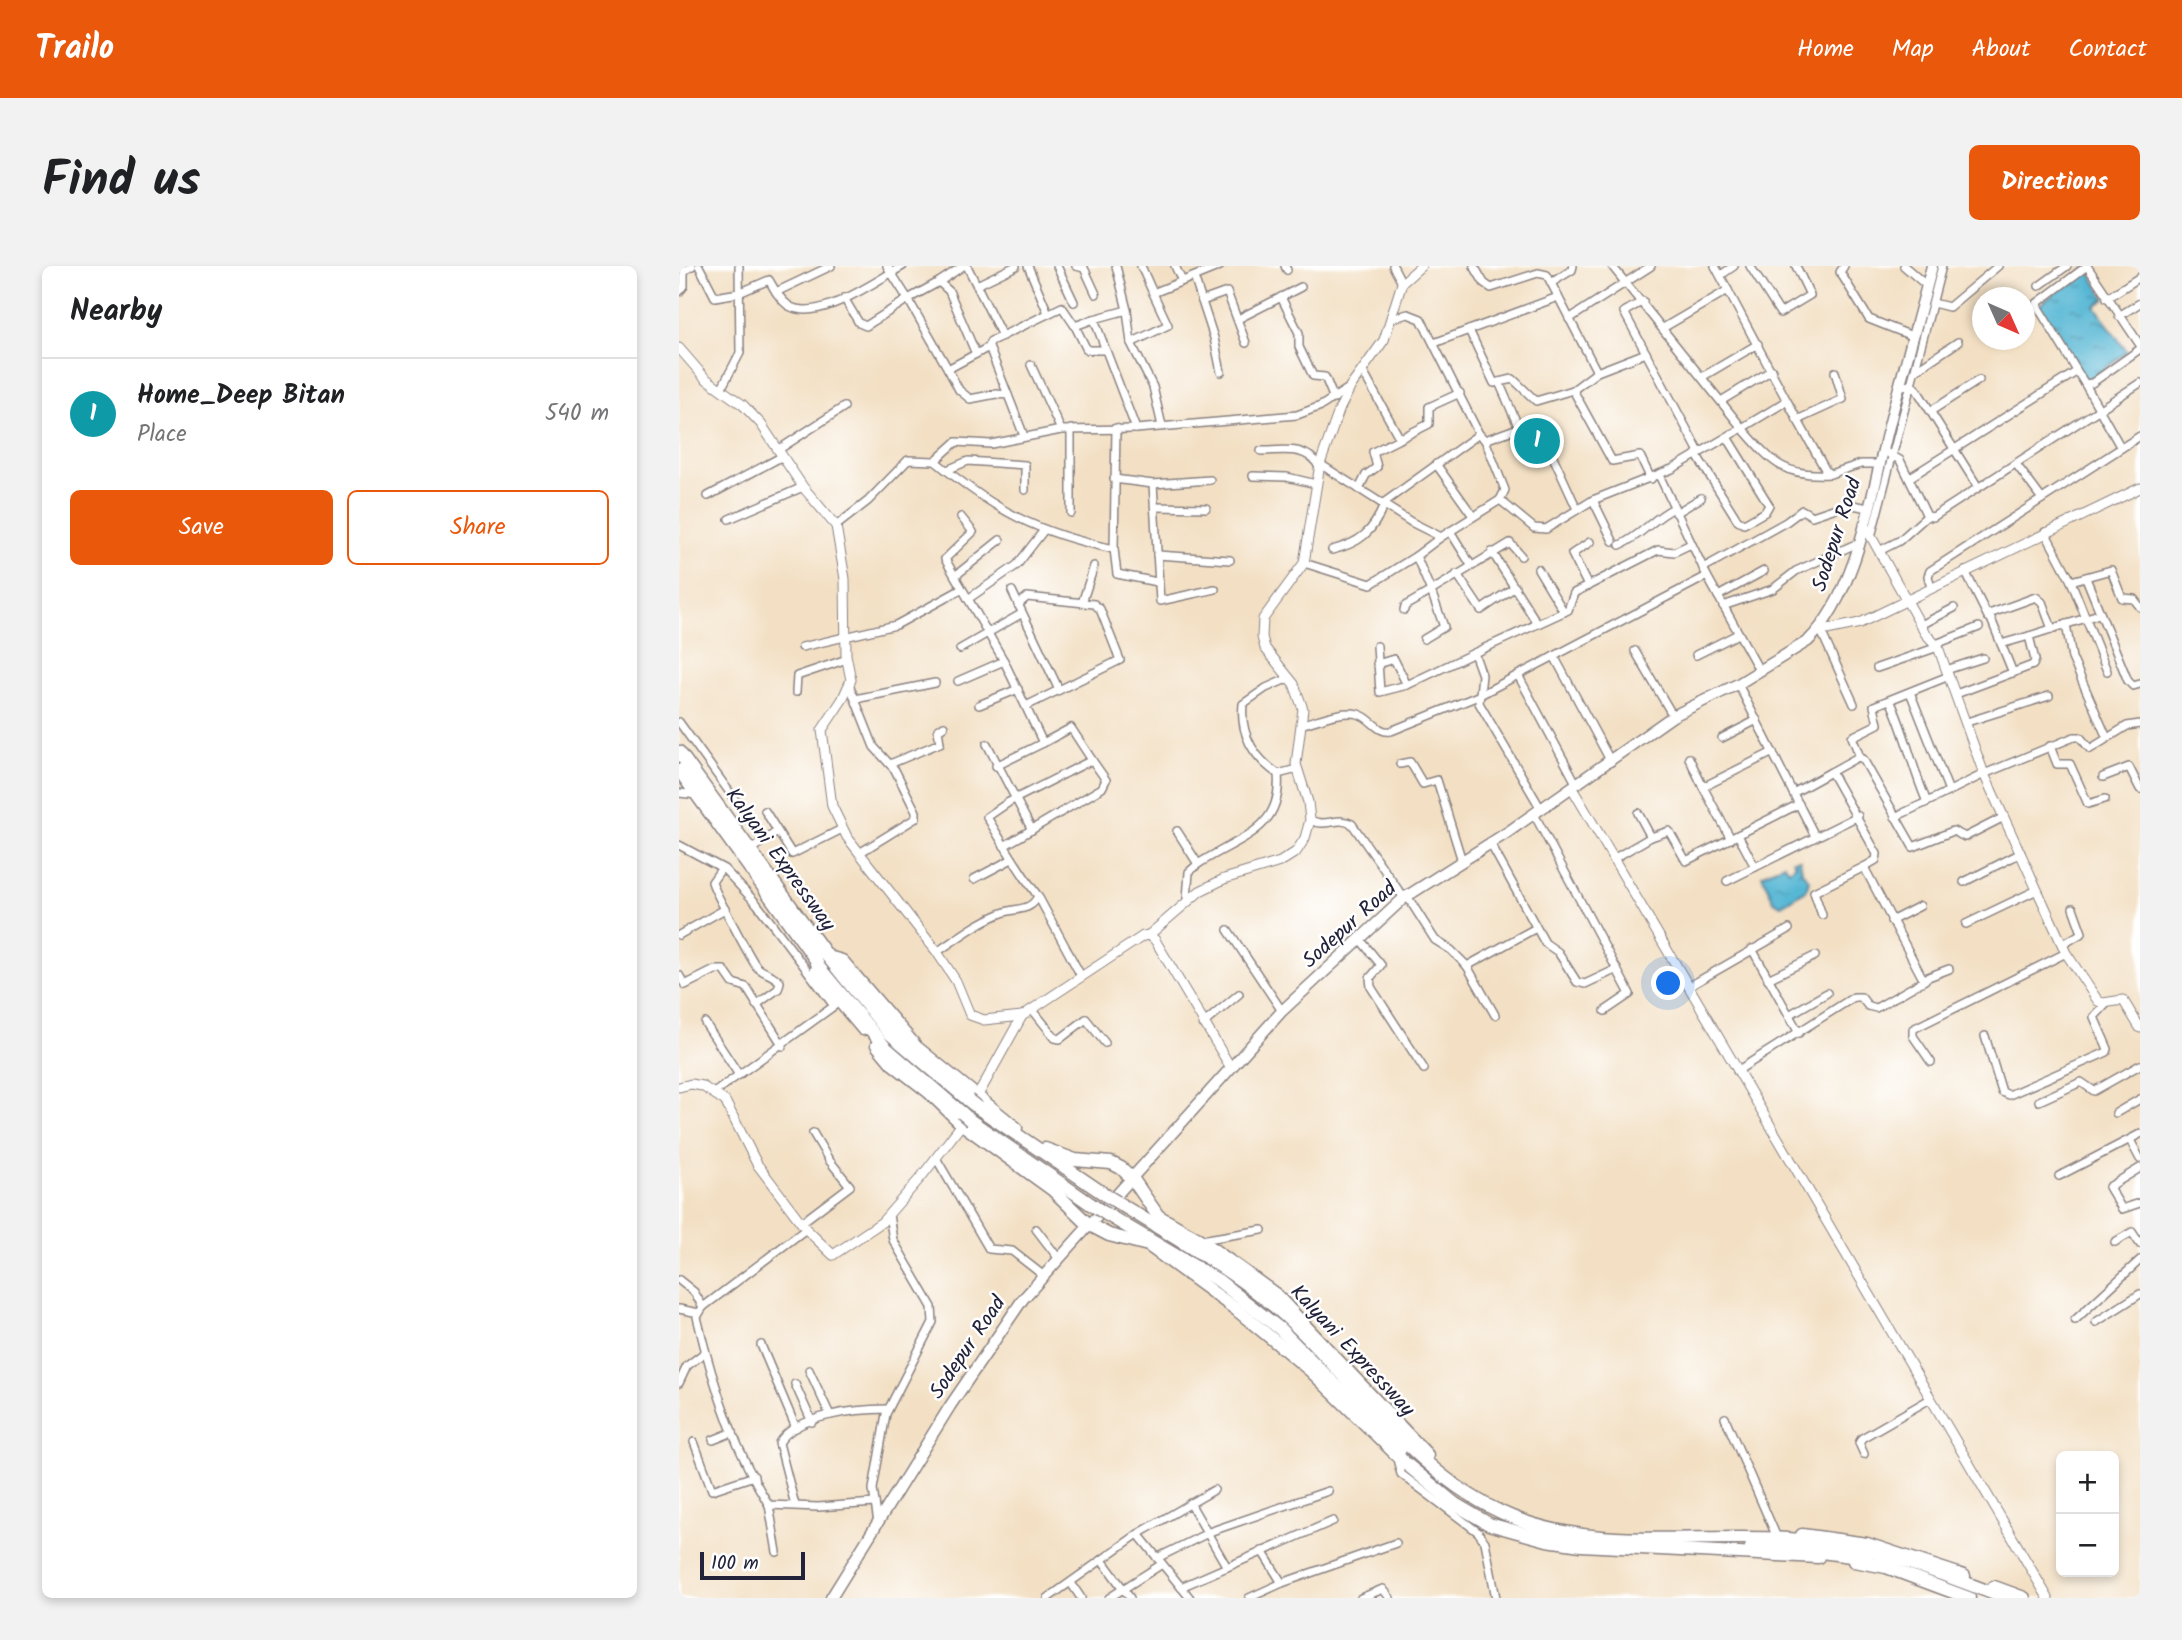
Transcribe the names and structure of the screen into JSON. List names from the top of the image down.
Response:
{
  "streets": {
    "highway": ["Kalyani Expressway"],
    "main road": ["Sodepur Road"]
  },
  "crossings": [
    ["Sodepur Road", "Kalyani Expressway"]
  ],
  "scale_bar": "100 m",
  "north": "bottom right",
  "page": {
    "header": "Trailo",
    "nav": [
      "Home",
      "Map",
      "About",
      "Contact"
    ],
    "title": "Find us",
    "buttons": [
      "Directions",
      ["Save", "Share"]
    ],
    "heading": "Nearby",
    "list": [
      {
        "mark": "1",
        "name": "Home_Deep Bitan",
        "note": "Place",
        "value": "540 m"
      }
    ],
    "pins": "1",
    "map_buttons": ["+", "−"],
    "scale": "100 m"
  }
}
